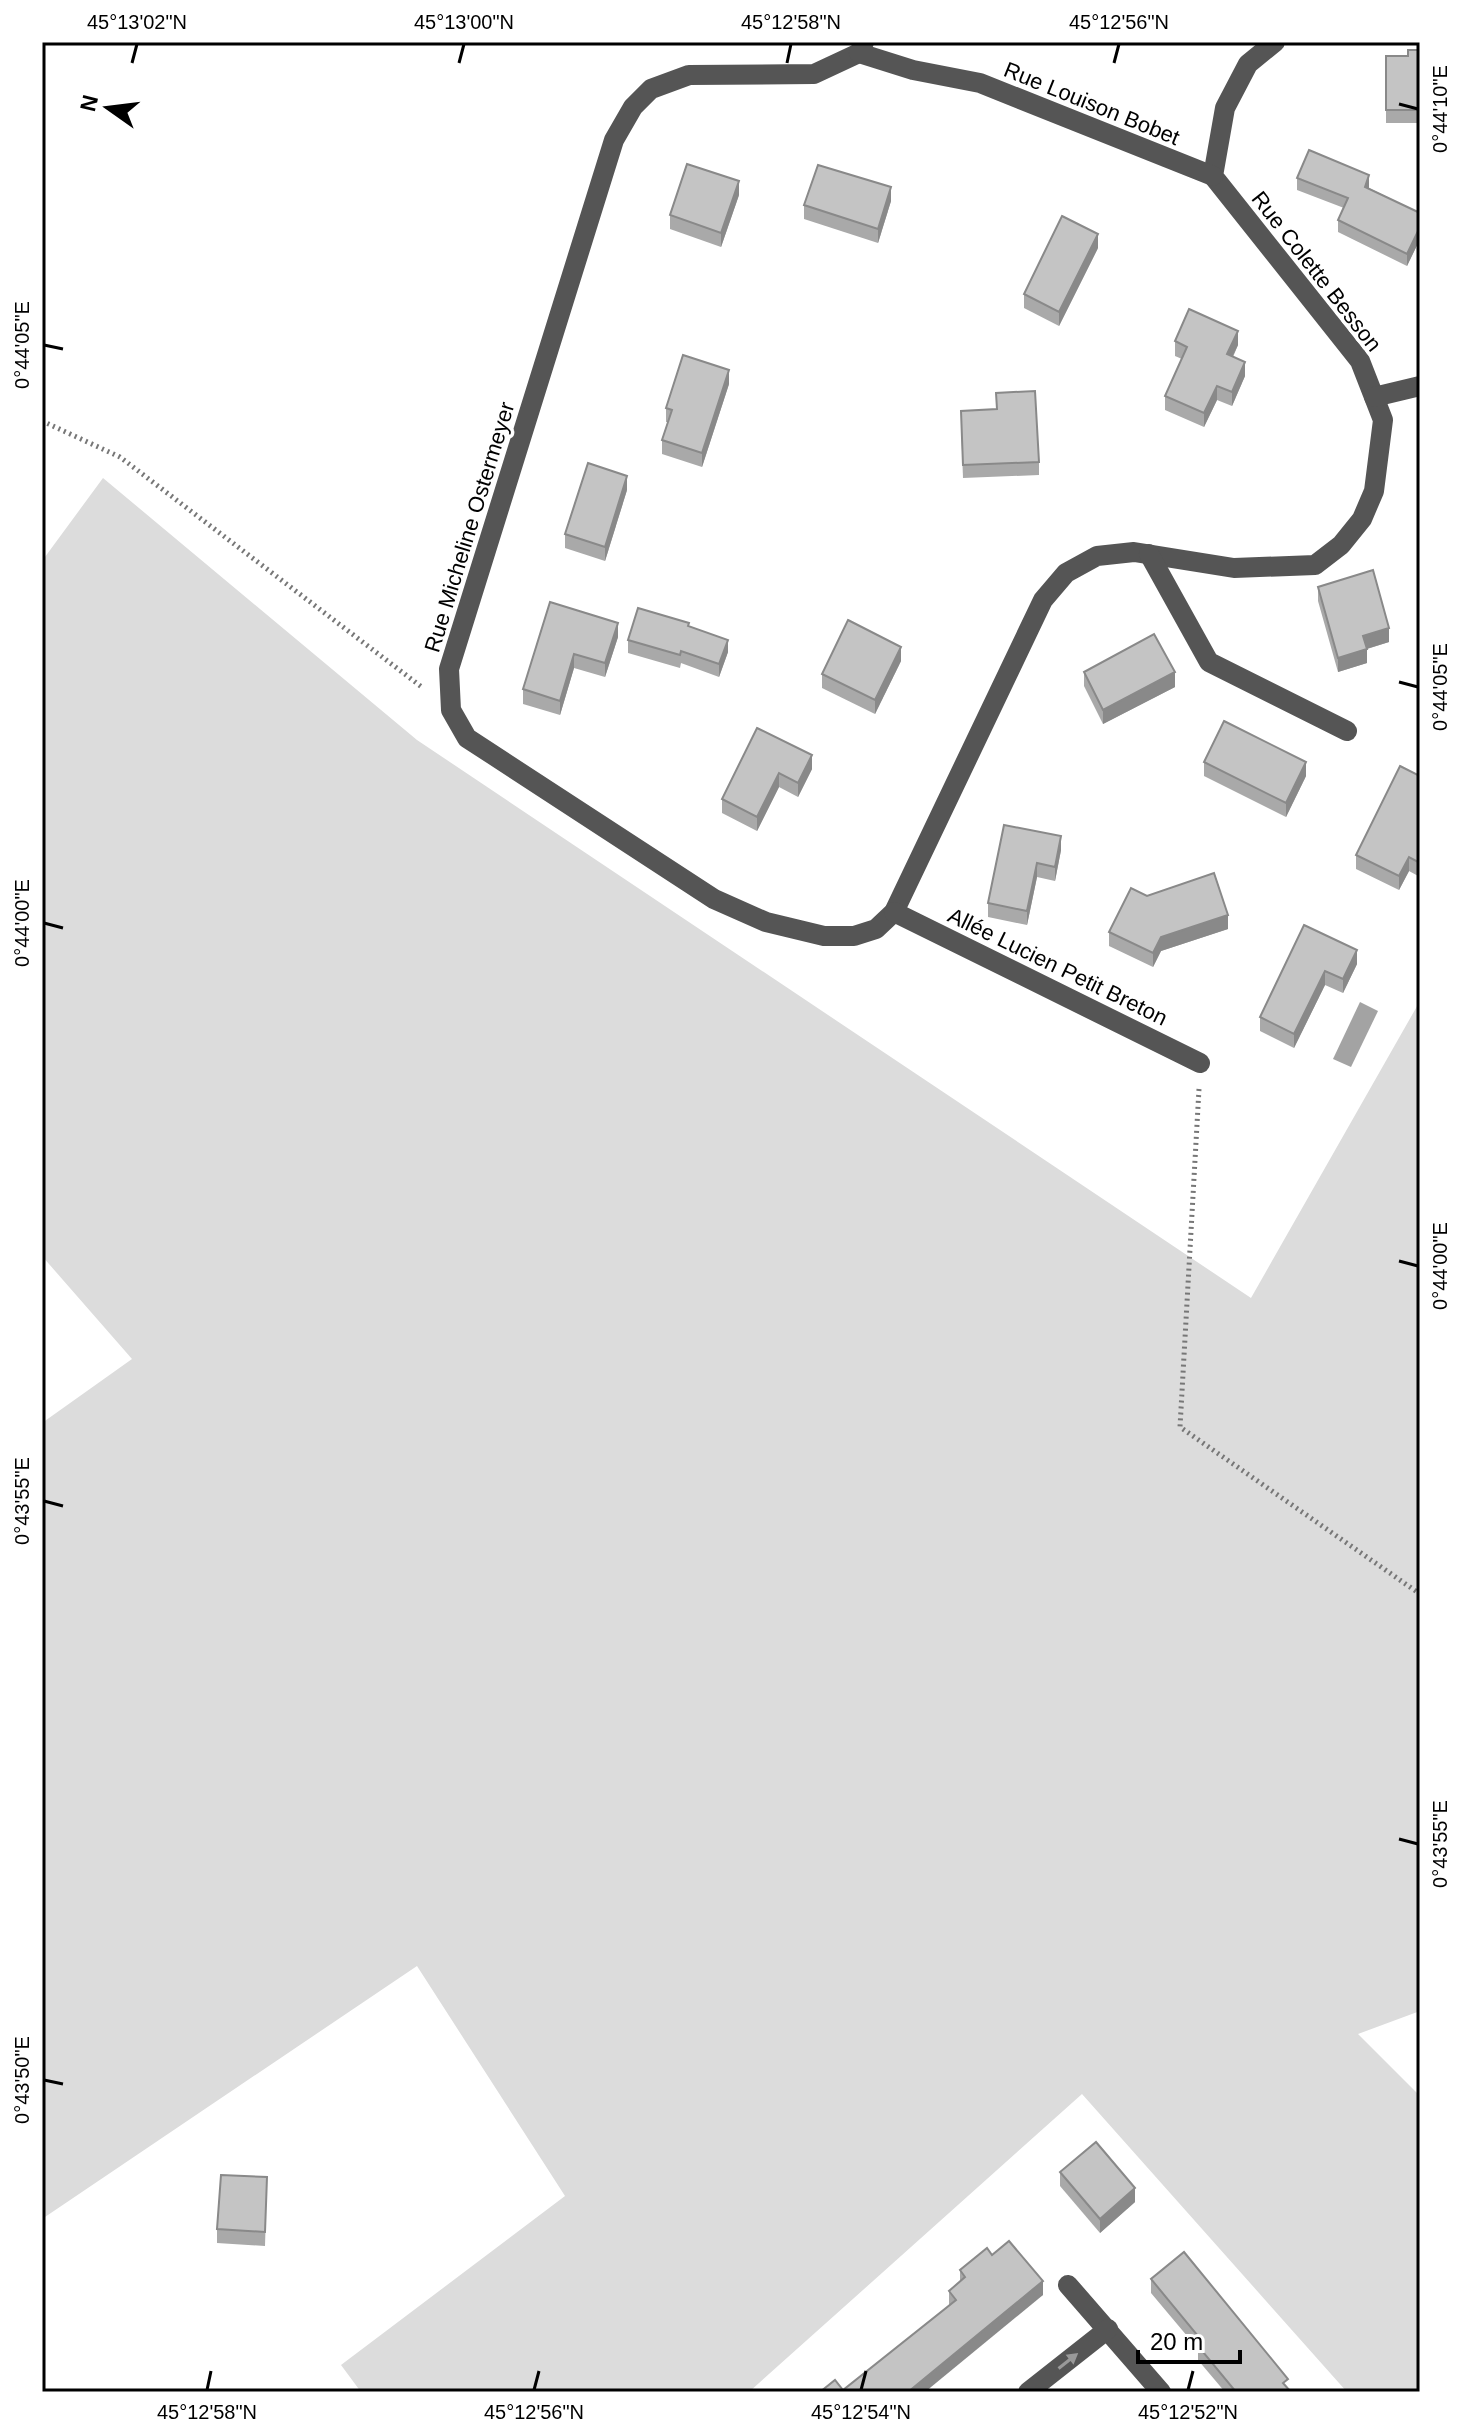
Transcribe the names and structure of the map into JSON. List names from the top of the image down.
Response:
{
  "streets": {
    "street": [
      "Rue Louison Bobet",
      "Rue Colette Besson",
      "Rue Micheline Ostermeyer",
      "Allée Lucien Petit Breton"
    ]
  },
  "crossings": [
    ["Rue Louison Bobet", "Rue Colette Besson"],
    ["Rue Louison Bobet", "Rue Micheline Ostermeyer"],
    ["Rue Colette Besson", "Allée Lucien Petit Breton"]
  ],
  "scale_bar": "20 m",
  "north": "left",
  "coordinates": [
    "45°13'02\"N",
    "45°13'00\"N",
    "45°12'58\"N",
    "45°12'56\"N",
    "0°44'10\"E",
    "0°44'05\"E",
    "0°44'00\"E",
    "0°43'55\"E",
    "0°43'50\"E",
    "45°12'54\"N",
    "45°12'52\"N"
  ]
}
